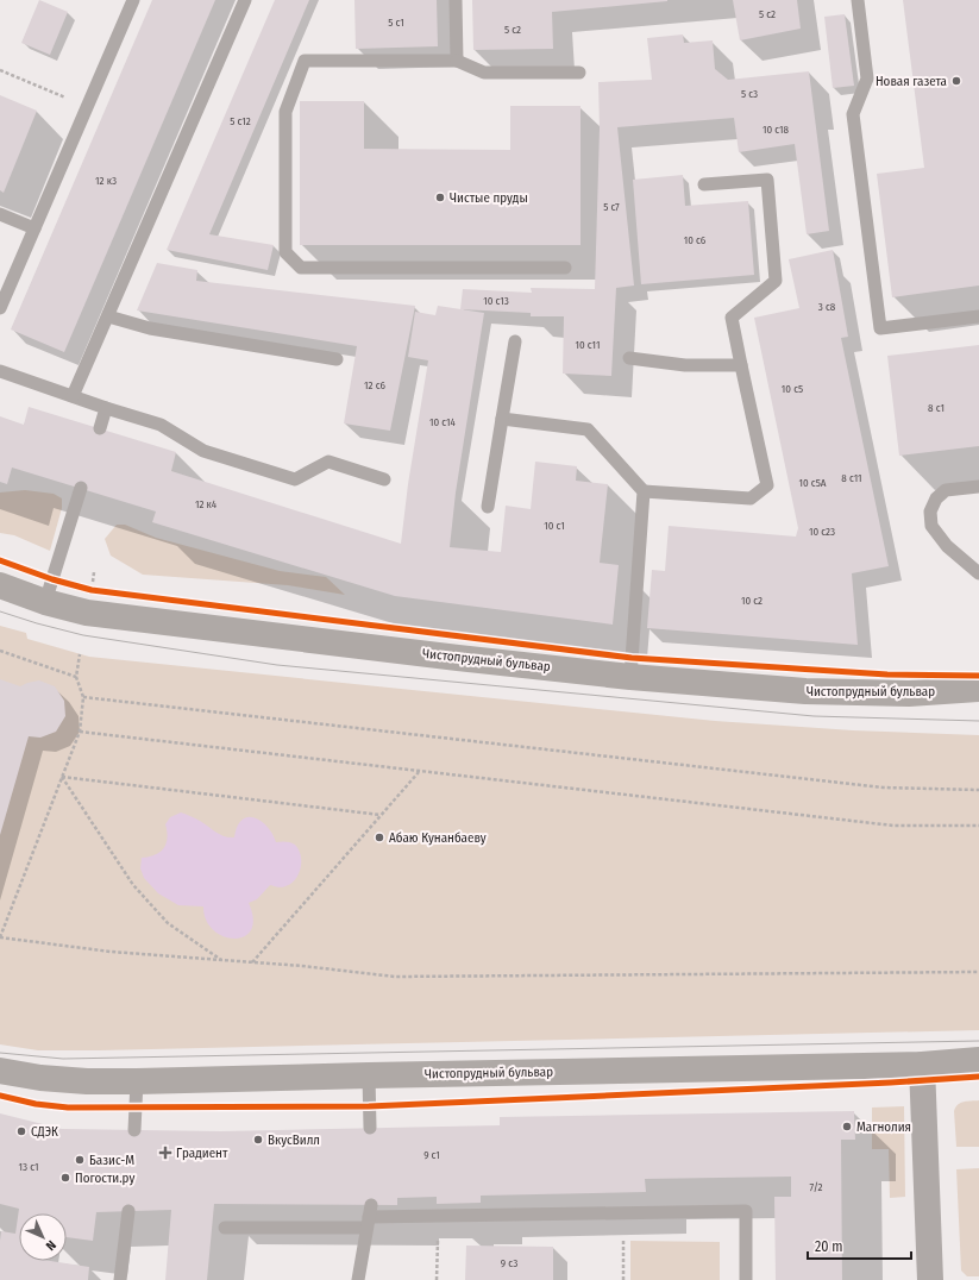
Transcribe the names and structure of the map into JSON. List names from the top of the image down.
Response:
{
  "streets": {
    "main road": ["Чистопрудный бульвар"]
  },
  "places": {
    "other": [
      "Новая газета",
      "Чистые пруды",
      "Абаю Кунанбаеву",
      "Магнолия",
      "СДЭК",
      "ВкусВилл",
      "Базис-М",
      "Погости.ру"
    ],
    "health": ["Градиент"]
  },
  "house_numbers": [
    "5 с2",
    "5 с1",
    "5 с2",
    "5 с3",
    "5 с12",
    "10 с18",
    "12 к3",
    "5 с7",
    "10 с6",
    "10 с13",
    "3 с8",
    "10 с11",
    "12 с6",
    "10 с5",
    "8 с1",
    "10 с14",
    "8 с11",
    "10 с5А",
    "12 к4",
    "10 с1",
    "10 с23",
    "10 с2",
    "9 с1",
    "13 с1",
    "7/2",
    "9 с3"
  ],
  "scale_bar": "20 m",
  "north": "bottom right"
}
